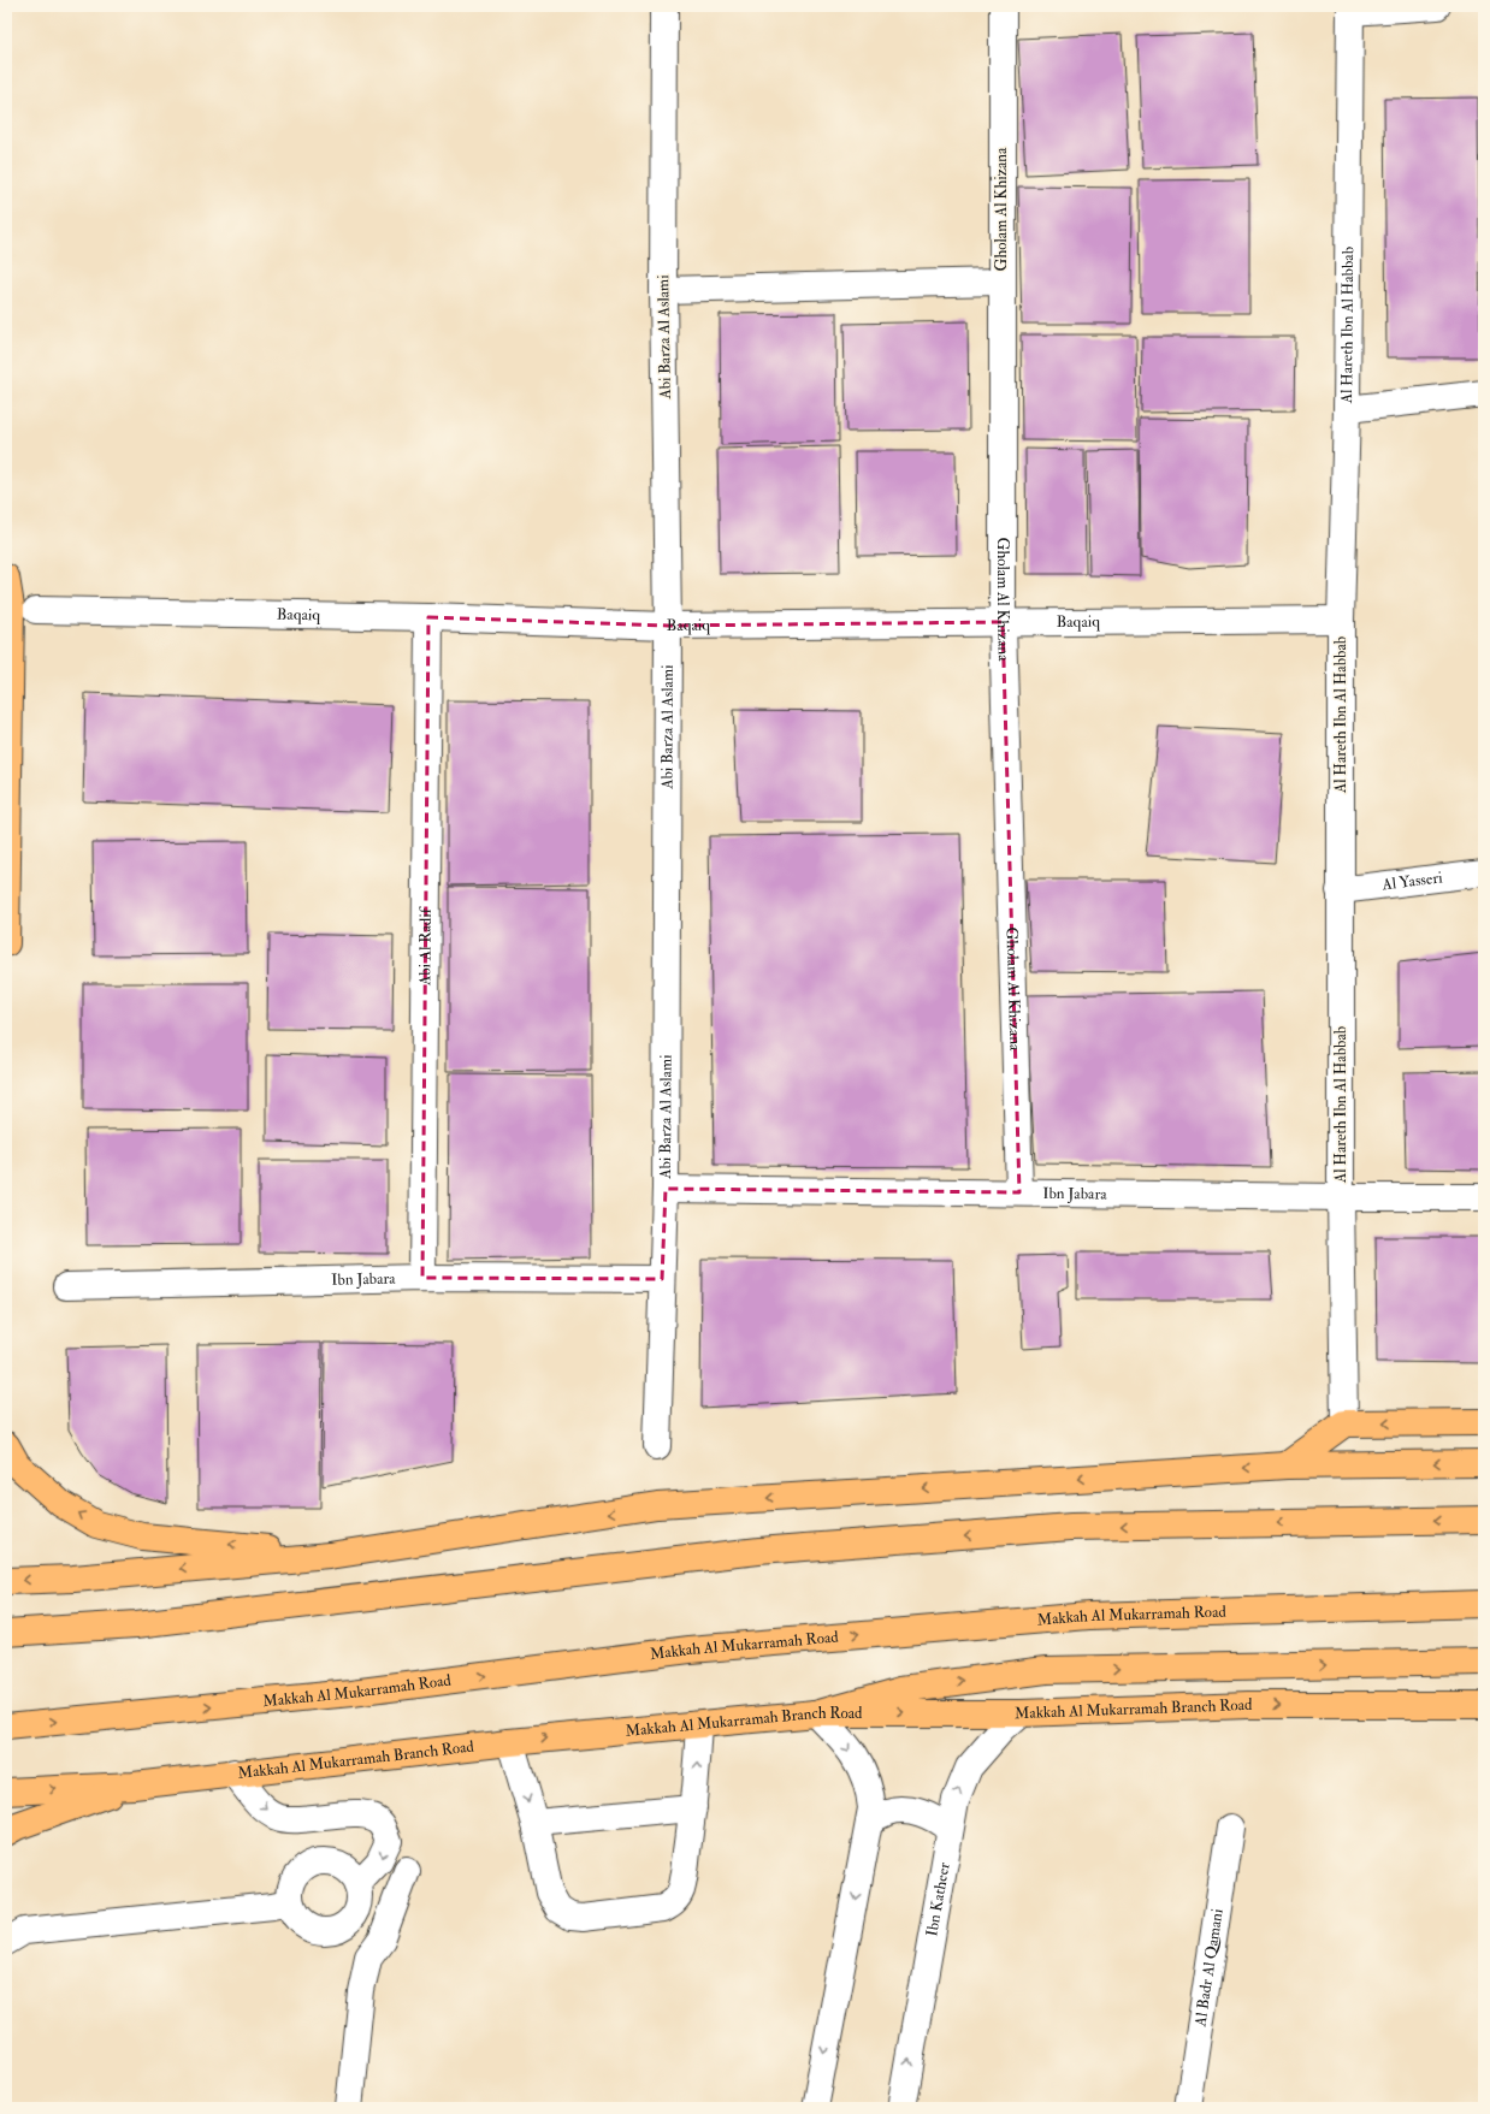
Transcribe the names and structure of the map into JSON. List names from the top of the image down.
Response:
{
  "streets": {
    "main road": ["Makkah Al Mukarramah Road", "Makkah Al Mukarramah Branch Road"],
    "street": [
      "Gholam Al Khizana",
      "Al Hareth Ibn Al Habbab",
      "Abi Barza Al Aslami",
      "Baqaiq",
      "Al Yasseri",
      "Abi Al Radif",
      "Ibn Jabara",
      "Ibn Katheer",
      "Al Badr Al Qamani"
    ]
  },
  "crossings": [
    ["Gholam Al Khizana", "Baqaiq"],
    ["Gholam Al Khizana", "Ibn Jabara"],
    ["Al Hareth Ibn Al Habbab", "Baqaiq"],
    ["Al Hareth Ibn Al Habbab", "Al Yasseri"],
    ["Al Hareth Ibn Al Habbab", "Ibn Jabara"],
    ["Abi Barza Al Aslami", "Baqaiq"],
    ["Abi Barza Al Aslami", "Ibn Jabara"],
    ["Baqaiq", "Abi Al Radif"],
    ["Abi Al Radif", "Ibn Jabara"],
    ["Makkah Al Mukarramah Branch Road", "Ibn Katheer"]
  ]
}
